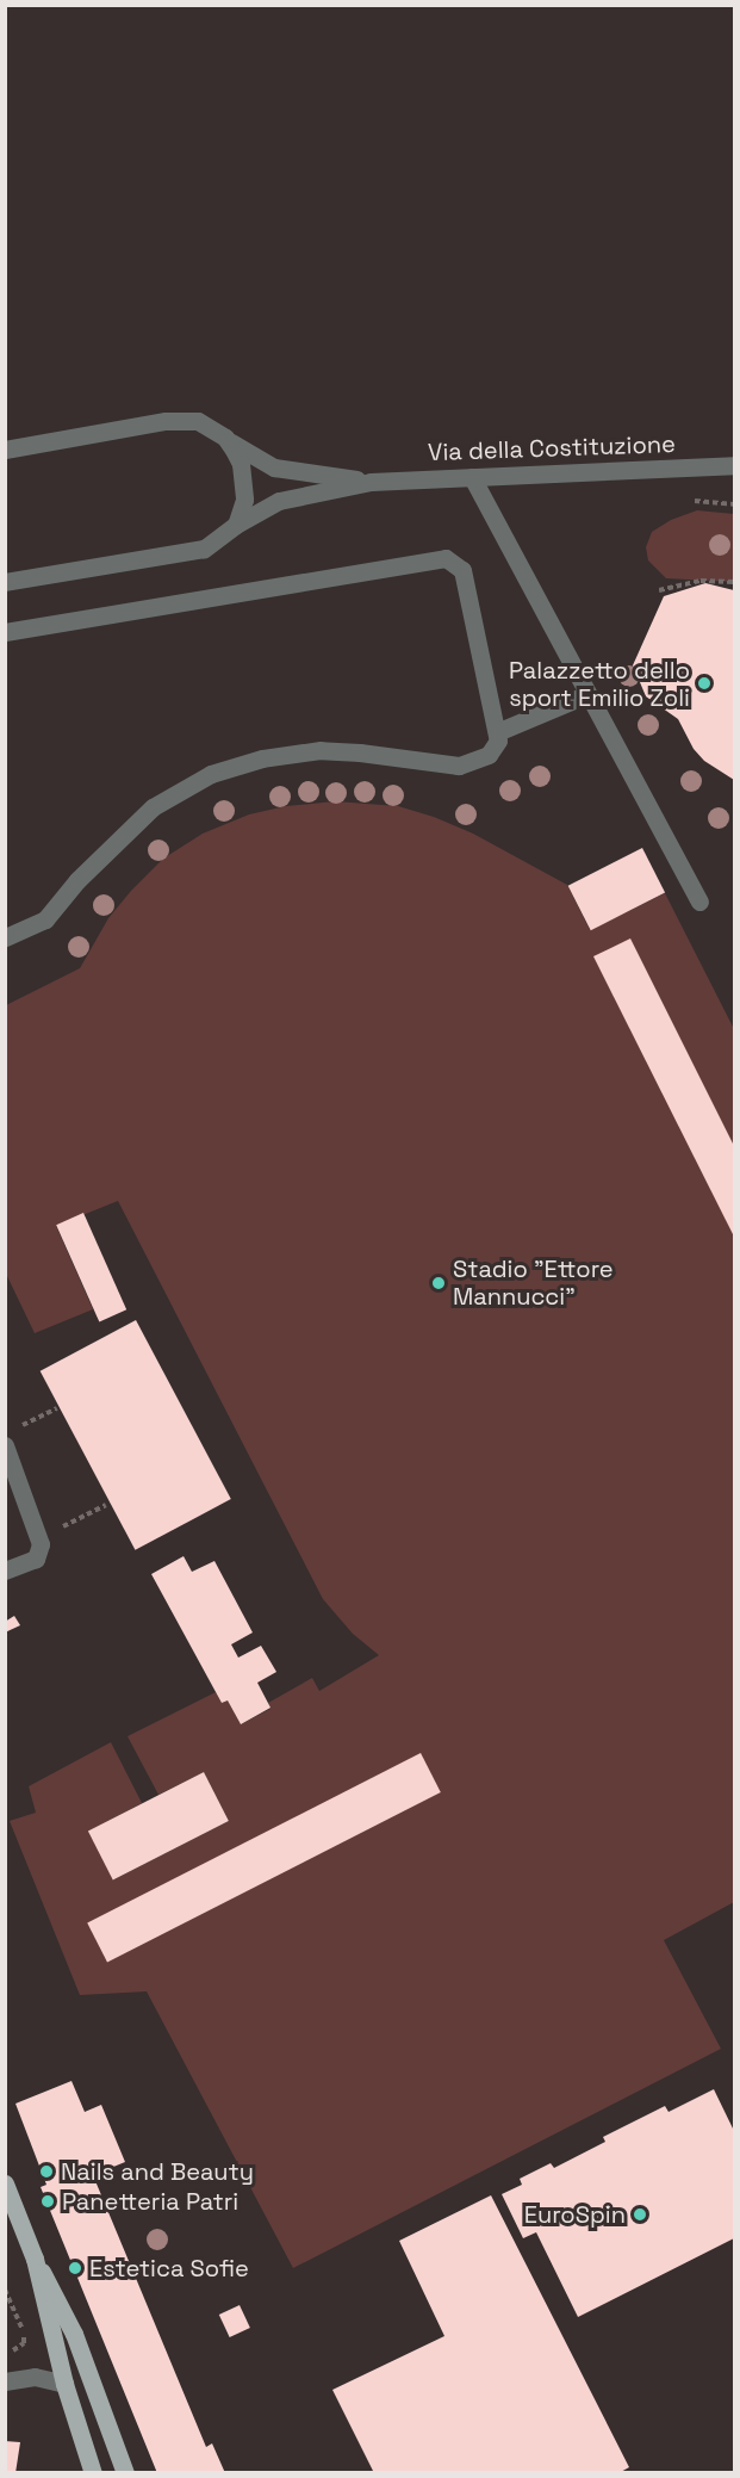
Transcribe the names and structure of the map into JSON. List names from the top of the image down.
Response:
{
  "streets": {
    "street": ["Via della Costituzione"]
  },
  "places": [
    "Palazzetto dello sport Emilio Zoli",
    "Stadio \"Ettore Mannucci\"",
    "Nails and Beauty",
    "Panetteria Patri",
    "EuroSpin",
    "Estetica Sofie"
  ]
}
